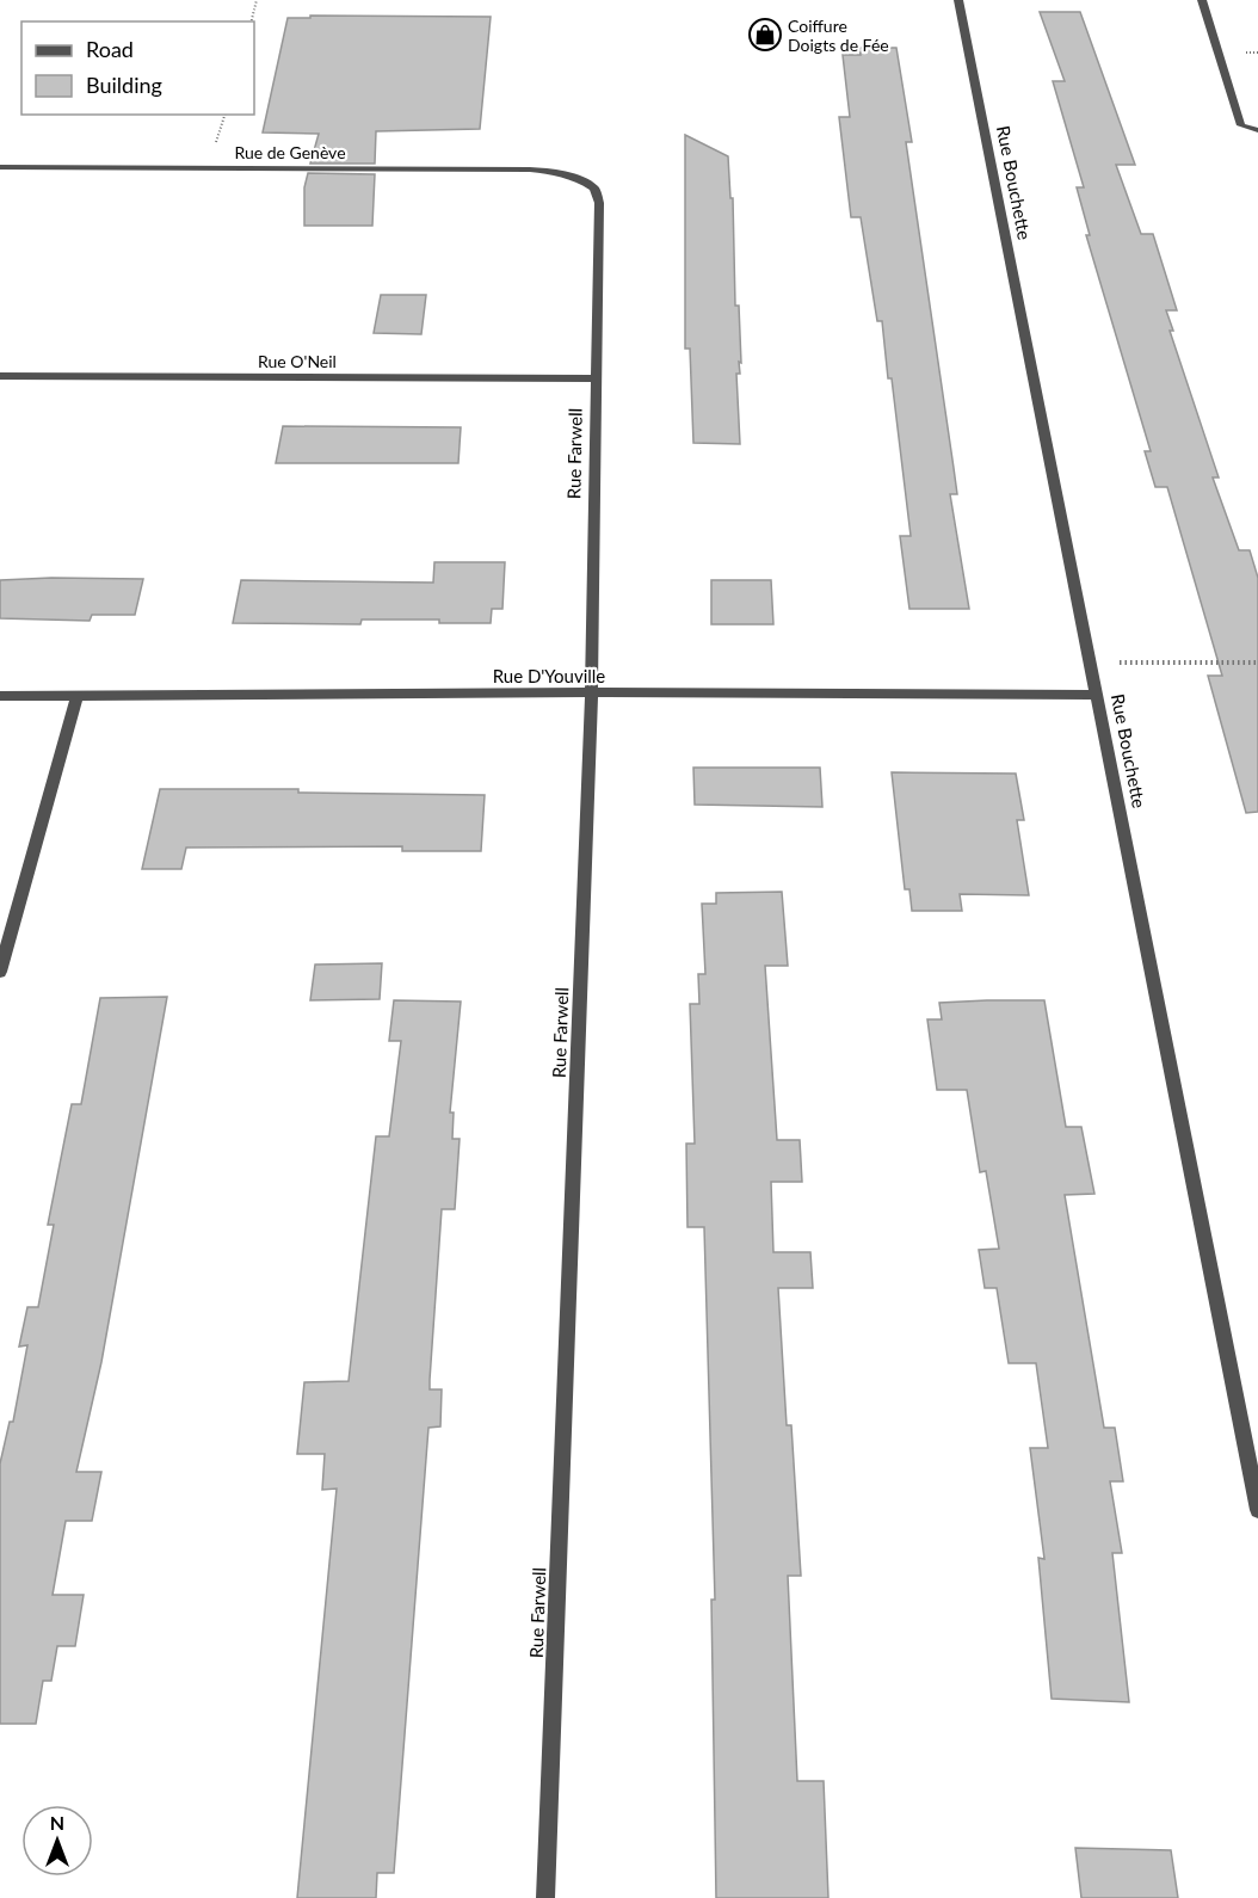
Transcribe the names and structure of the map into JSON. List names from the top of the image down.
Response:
{
  "streets": {
    "street": [
      "Rue de Genève",
      "Rue Bouchette",
      "Rue O'Neil",
      "Rue Farwell",
      "Rue D'Youville"
    ]
  },
  "crossings": [
    ["Rue de Genève", "Rue Farwell"],
    ["Rue Bouchette", "Rue D'Youville"],
    ["Rue O'Neil", "Rue Farwell"],
    ["Rue Farwell", "Rue D'Youville"]
  ],
  "places": {
    "shop": ["Coiffure Doigts de Fée"]
  },
  "legend": ["Road", "Building"],
  "north": "top"
}
